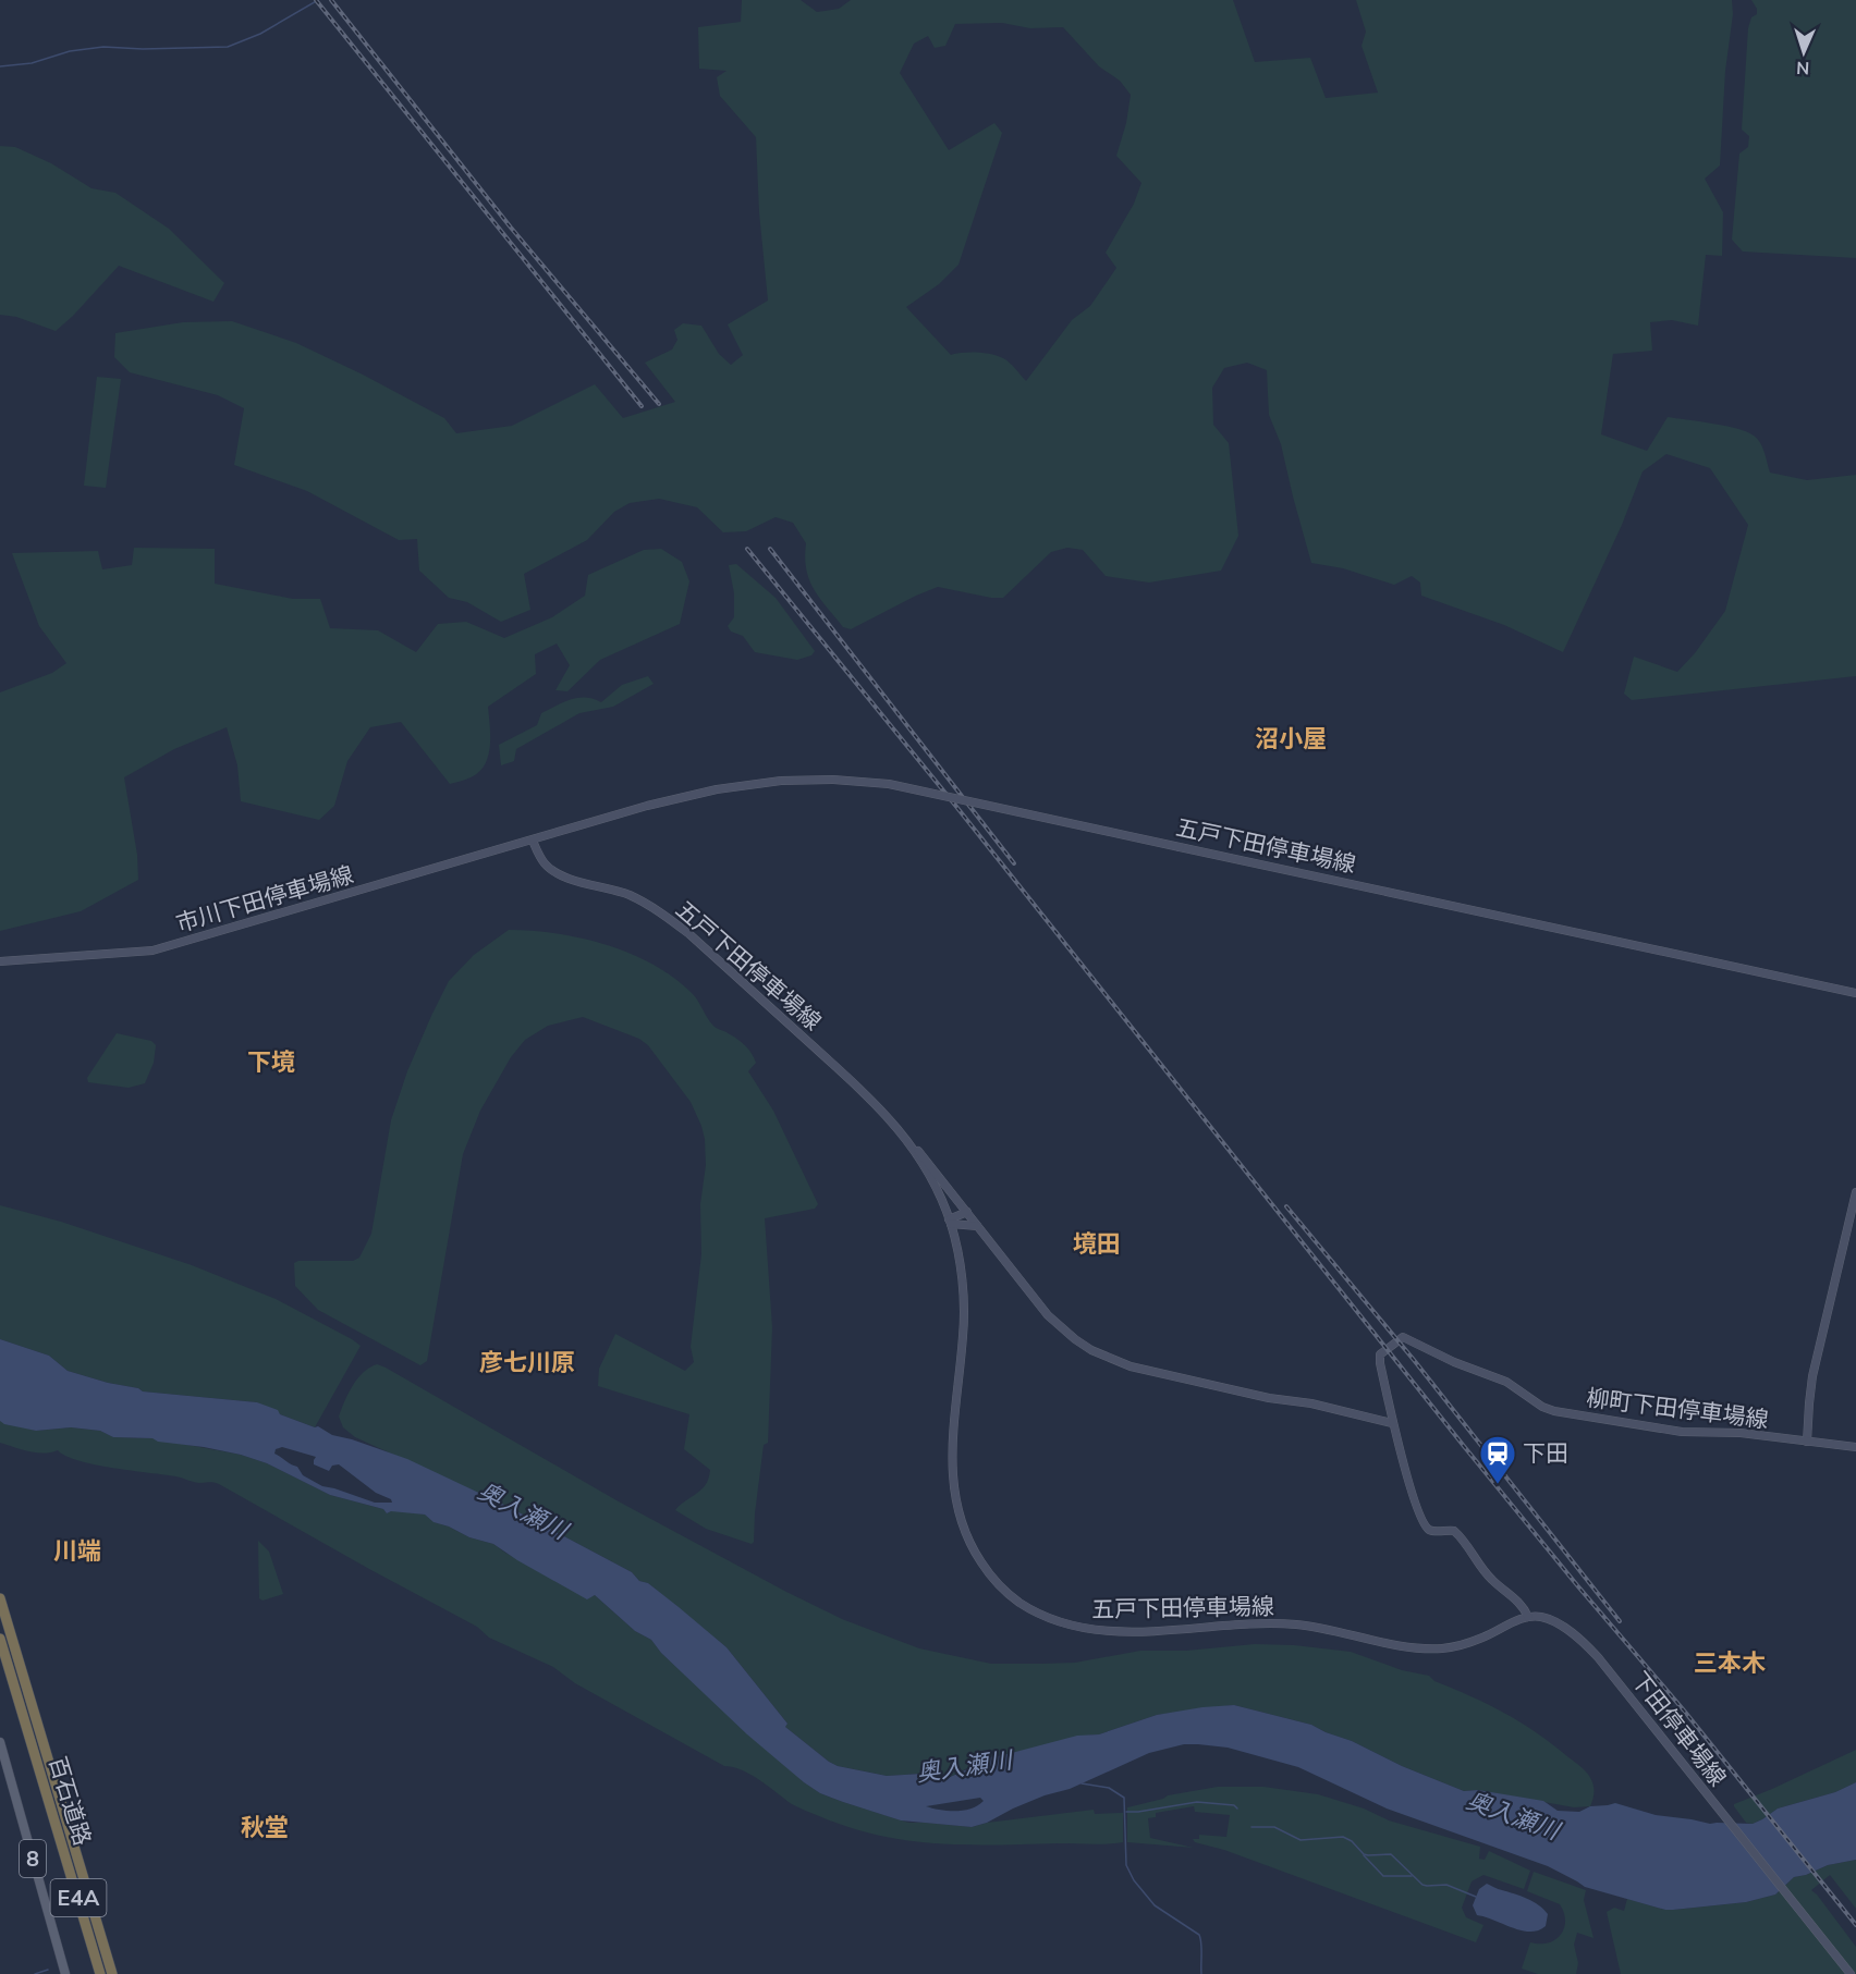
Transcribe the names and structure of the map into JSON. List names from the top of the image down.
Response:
{
  "streets": {
    "highway": ["百石道路", "E4A"],
    "main road": [
      "五戸下田停車場線",
      "市川下田停車場線",
      "柳町下田停車場線",
      "下田停車場線",
      "8"
    ]
  },
  "crossings": [
    ["五戸下田停車場線", "市川下田停車場線"],
    ["五戸下田停車場線", "柳町下田停車場線"],
    ["五戸下田停車場線", "下田停車場線"],
    ["柳町下田停車場線", "下田停車場線"]
  ],
  "districts": [
    "沼小屋",
    "下境",
    "境田",
    "彦七川原",
    "川端",
    "三本木",
    "秋堂"
  ],
  "water": ["奥入瀬川"],
  "places": {
    "station": ["下田"]
  },
  "north": "bottom"
}
